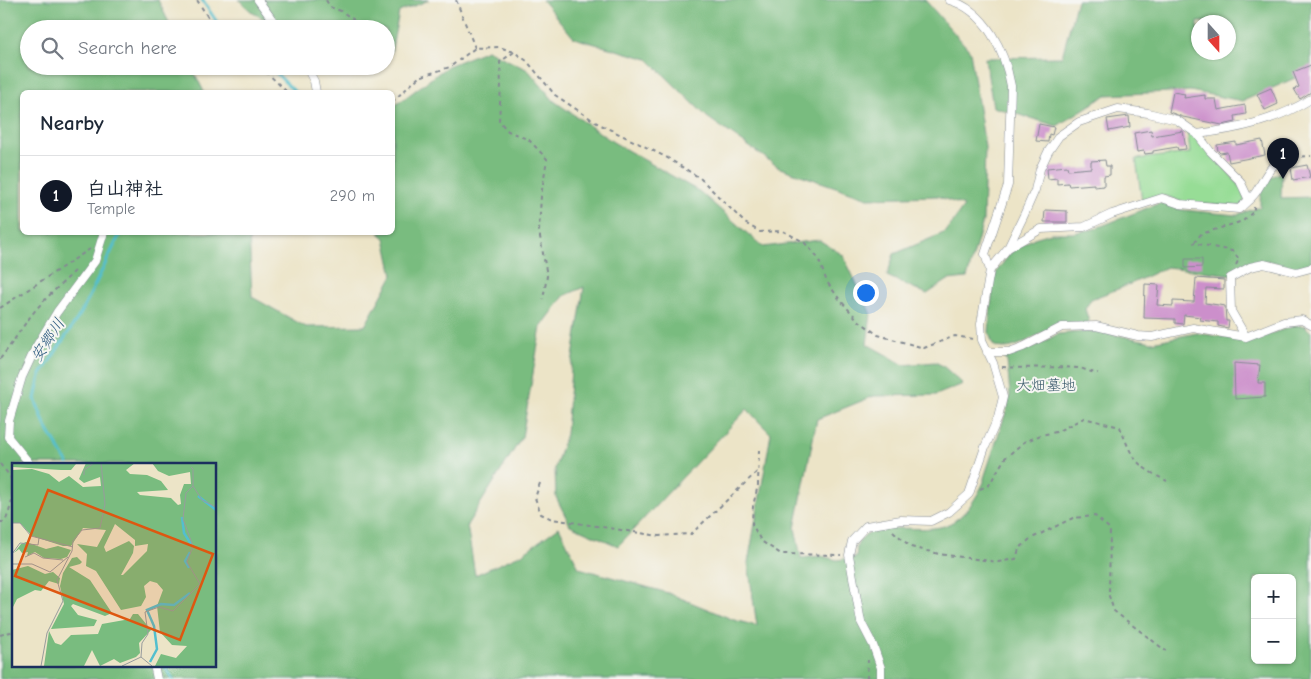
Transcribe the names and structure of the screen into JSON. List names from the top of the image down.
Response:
{
  "water": ["安郷川"],
  "parks": ["大畑墓地"],
  "north": "bottom",
  "page": {
    "search": "Search here",
    "heading": "Nearby",
    "pins": "1",
    "list": [
      {
        "mark": "1",
        "name": "白山神社",
        "note": "Temple",
        "value": "290 m"
      }
    ],
    "map_buttons": ["+", "−"]
  }
}
